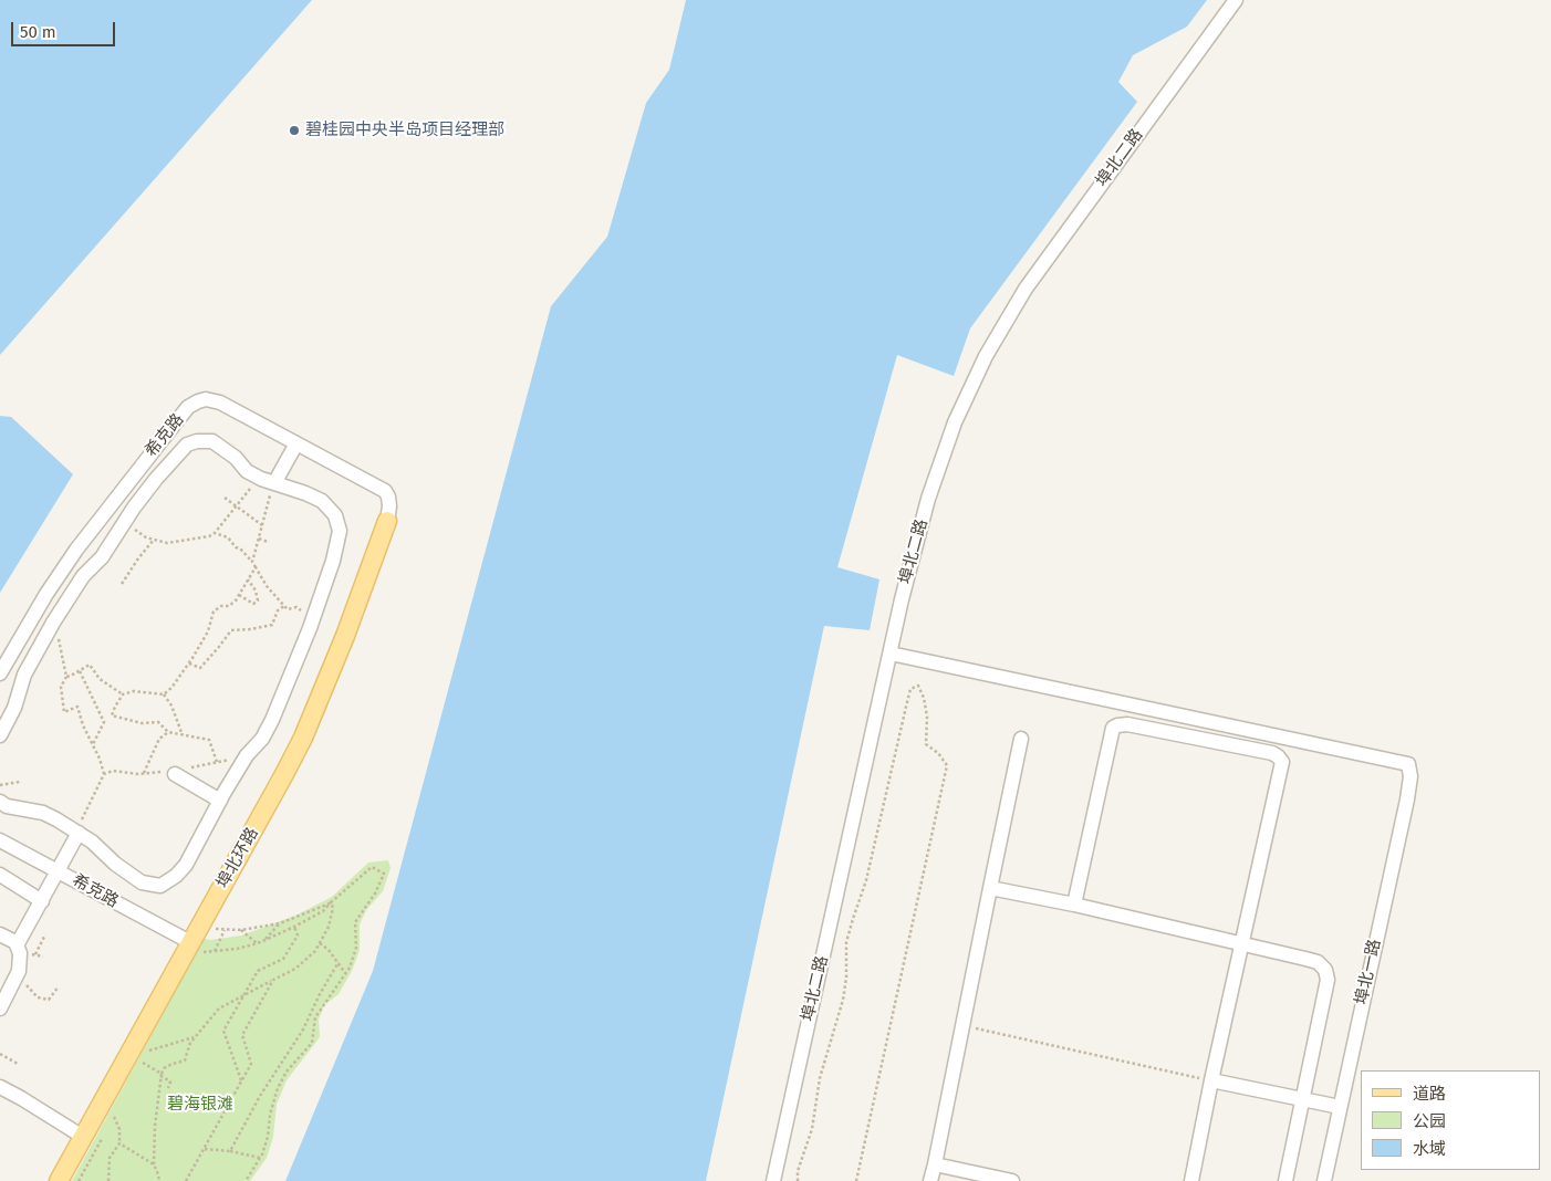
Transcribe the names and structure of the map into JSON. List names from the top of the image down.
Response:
{
  "streets": {
    "main road": ["埠北环路"],
    "street": ["埠北二路", "希克路", "埠北一路"]
  },
  "crossings": [
    ["埠北二路", "埠北一路"],
    ["希克路", "埠北环路"]
  ],
  "parks": ["碧海银滩"],
  "places": ["碧桂园中央半岛项目经理部"],
  "legend": ["道路", "公园", "水域"],
  "scale_bar": "50 m"
}
